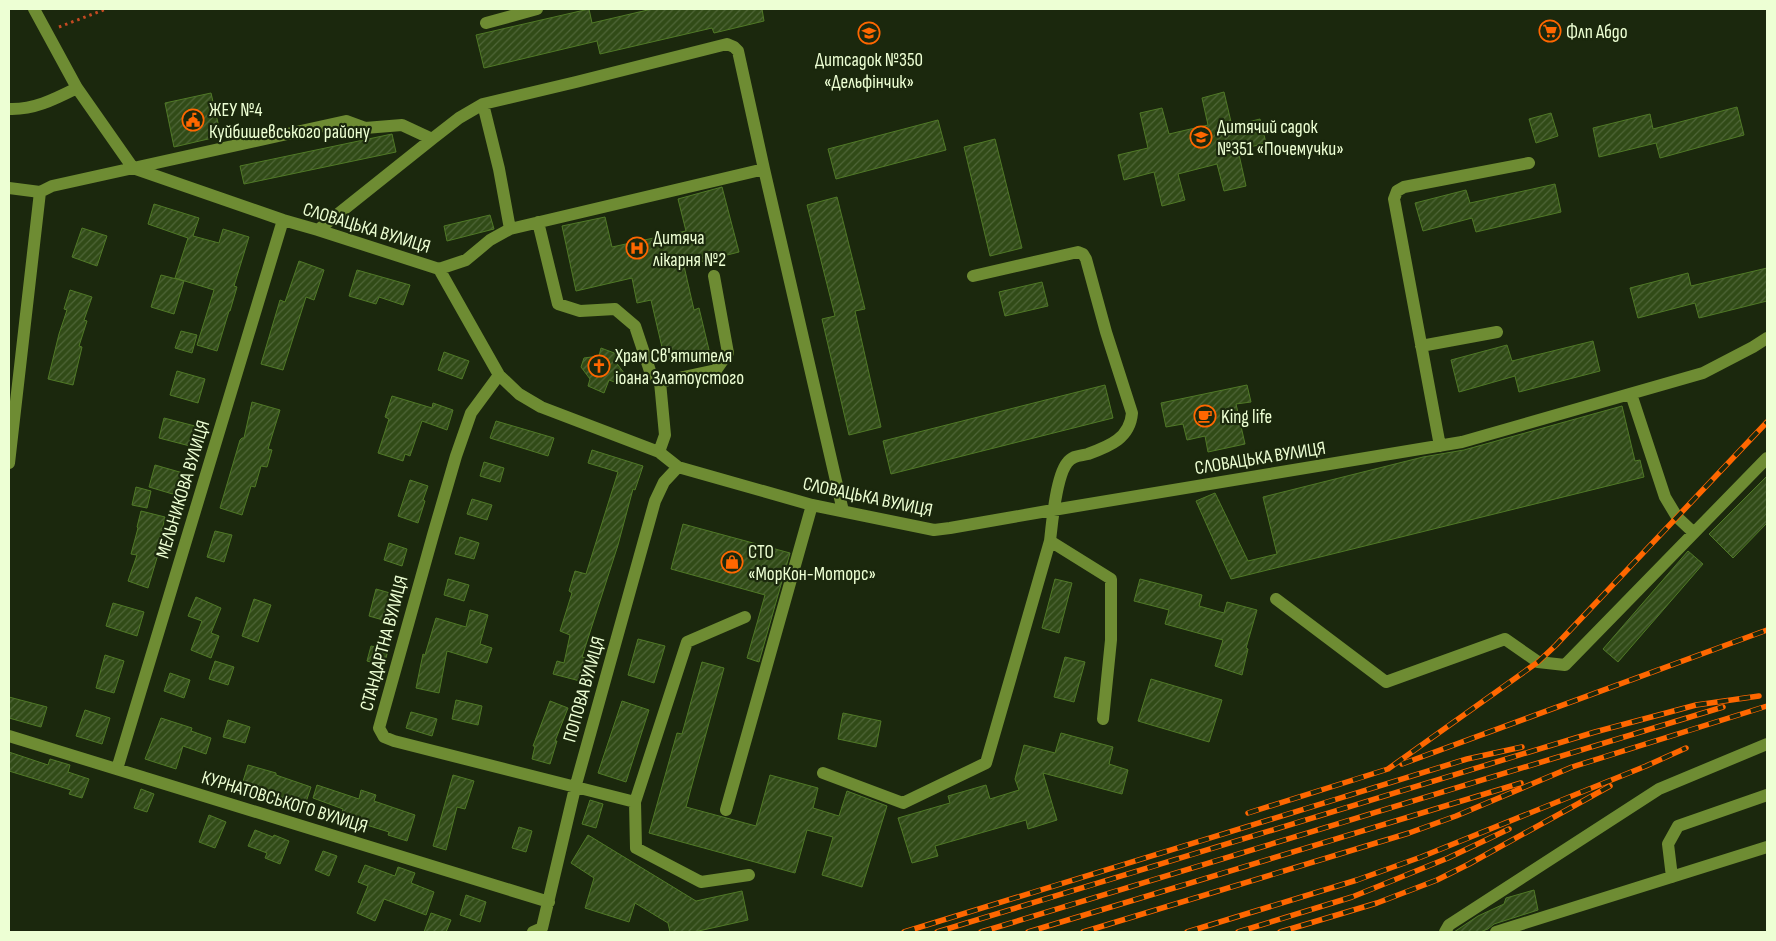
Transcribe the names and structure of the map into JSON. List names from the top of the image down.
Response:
{
  "streets": {
    "street": [
      "СЛОВАЦЬКА ВУЛИЦЯ",
      "МЕЛЬНИКОВА ВУЛИЦЯ",
      "СТАНДАРТНА ВУЛИЦЯ",
      "ПОПОВА ВУЛИЦЯ",
      "КУРНАТОВСЬКОГО ВУЛИЦЯ"
    ]
  },
  "crossings": [
    ["СЛОВАЦЬКА ВУЛИЦЯ", "МЕЛЬНИКОВА ВУЛИЦЯ"],
    ["СЛОВАЦЬКА ВУЛИЦЯ", "СТАНДАРТНА ВУЛИЦЯ"],
    ["СЛОВАЦЬКА ВУЛИЦЯ", "ПОПОВА ВУЛИЦЯ"],
    ["МЕЛЬНИКОВА ВУЛИЦЯ", "КУРНАТОВСЬКОГО ВУЛИЦЯ"],
    ["СТАНДАРТНА ВУЛИЦЯ", "ПОПОВА ВУЛИЦЯ"],
    ["ПОПОВА ВУЛИЦЯ", "КУРНАТОВСЬКОГО ВУЛИЦЯ"]
  ],
  "places": {
    "supermarket": ["Флп Абдо"],
    "school or university": ["Дитсадок №350 «Дельфінчик»", "Дитячий садок №351 «Почемучки»"],
    "public building": ["ЖЕУ №4 Куйбишевського району"],
    "hospital": ["Дитяча лікарня №2"],
    "church": ["Храм Св'ятителя іоана Златоустого"],
    "cafe": ["King life"],
    "shop": ["СТО «МорКон-Моторс»"]
  }
}
